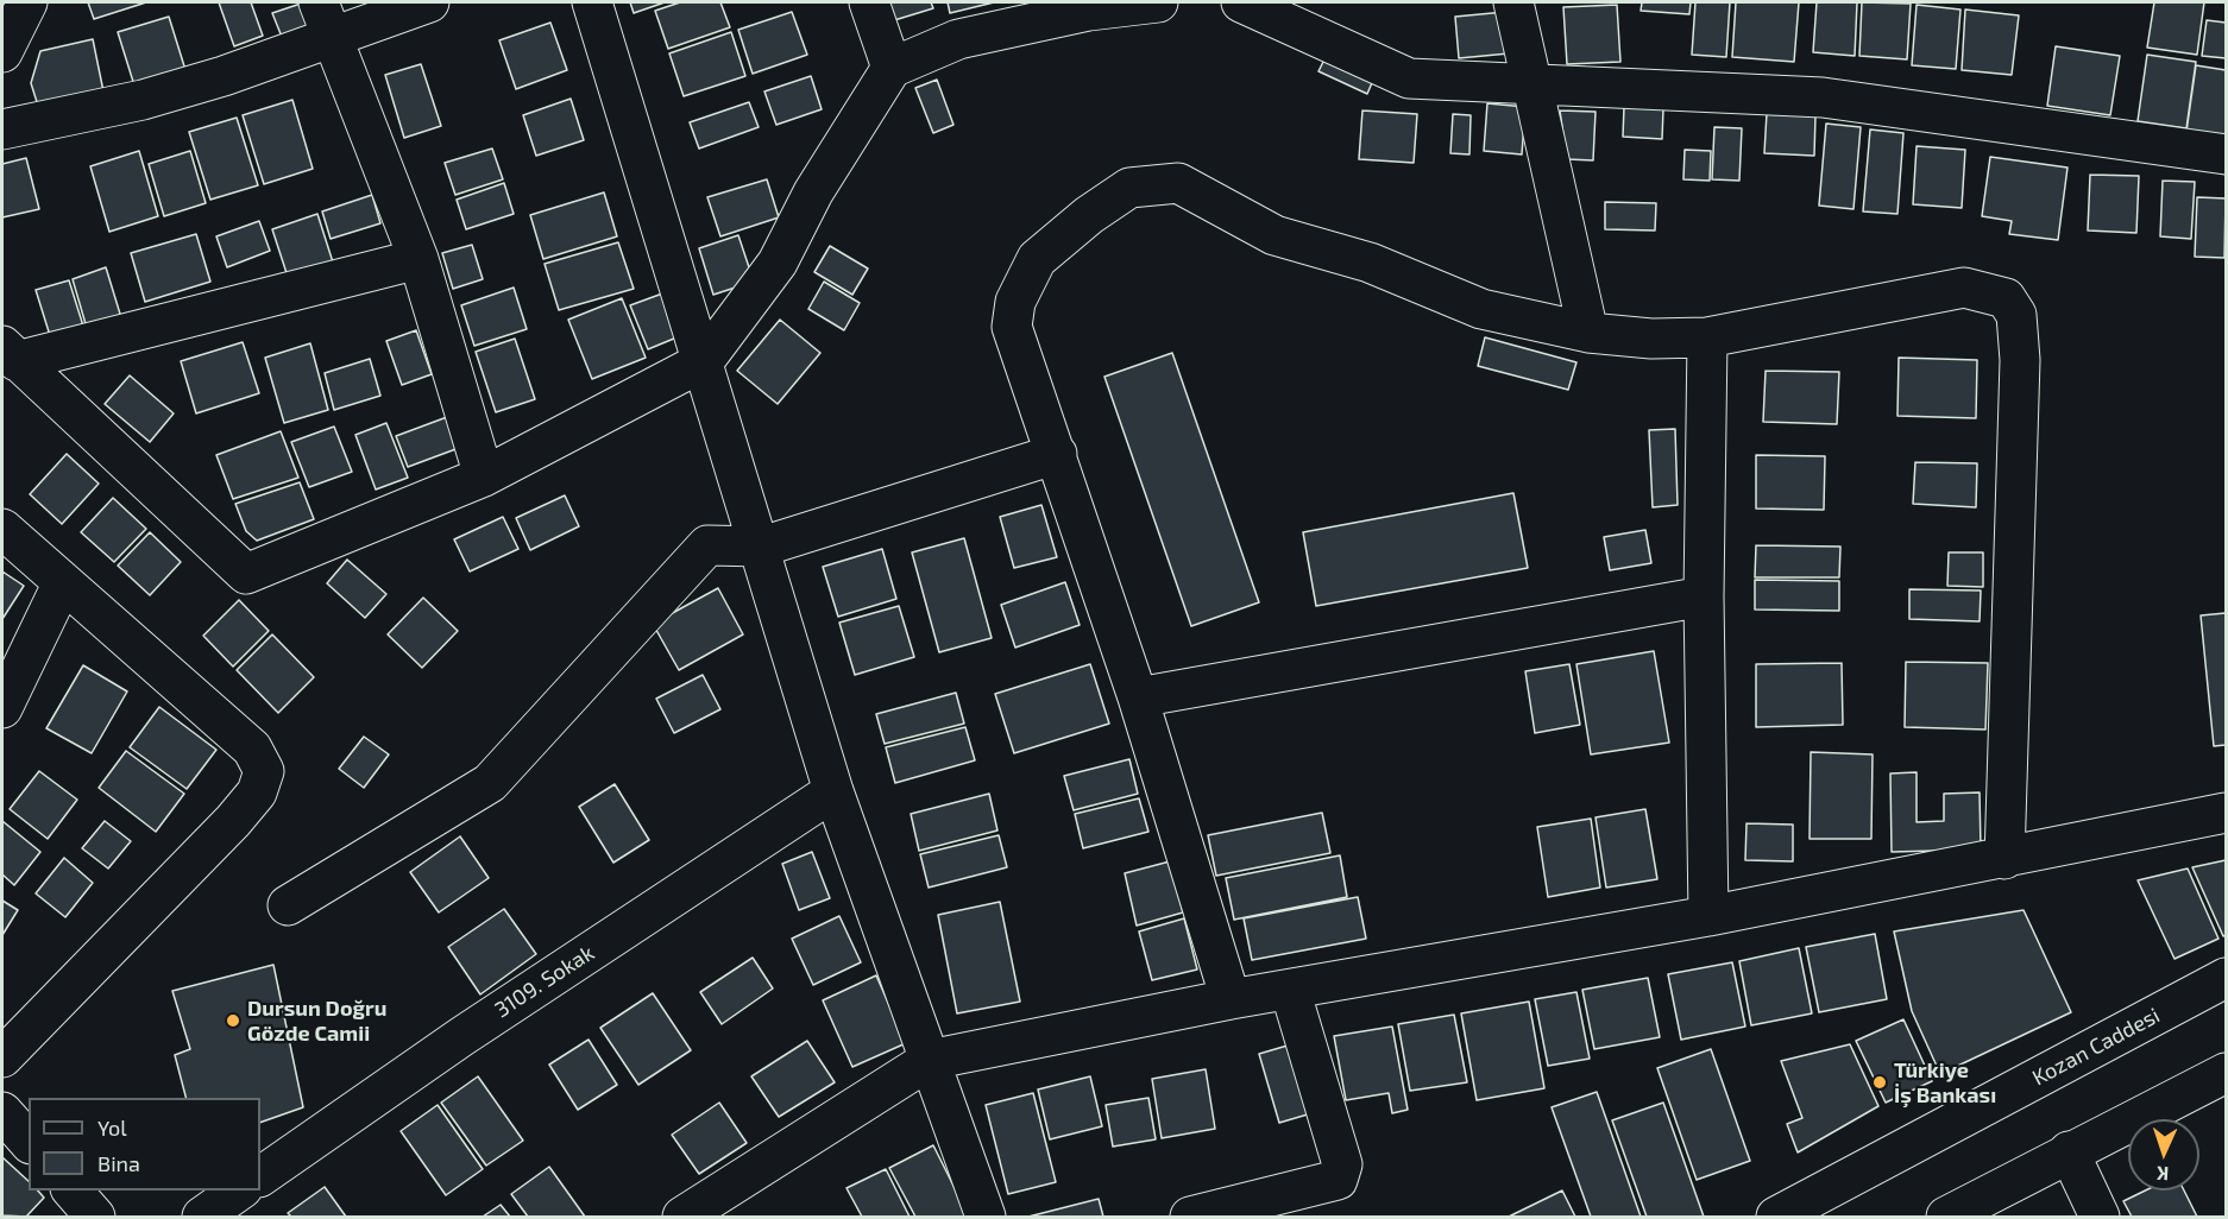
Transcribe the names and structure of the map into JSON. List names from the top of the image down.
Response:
{
  "streets": {
    "main road": ["3109. Sokak", "Kozan Caddesi"]
  },
  "places": ["Dursun Doğru Gözde Camii", "Türkiye İş Bankası"],
  "legend": ["Yol", "Bina"],
  "north": "bottom"
}
